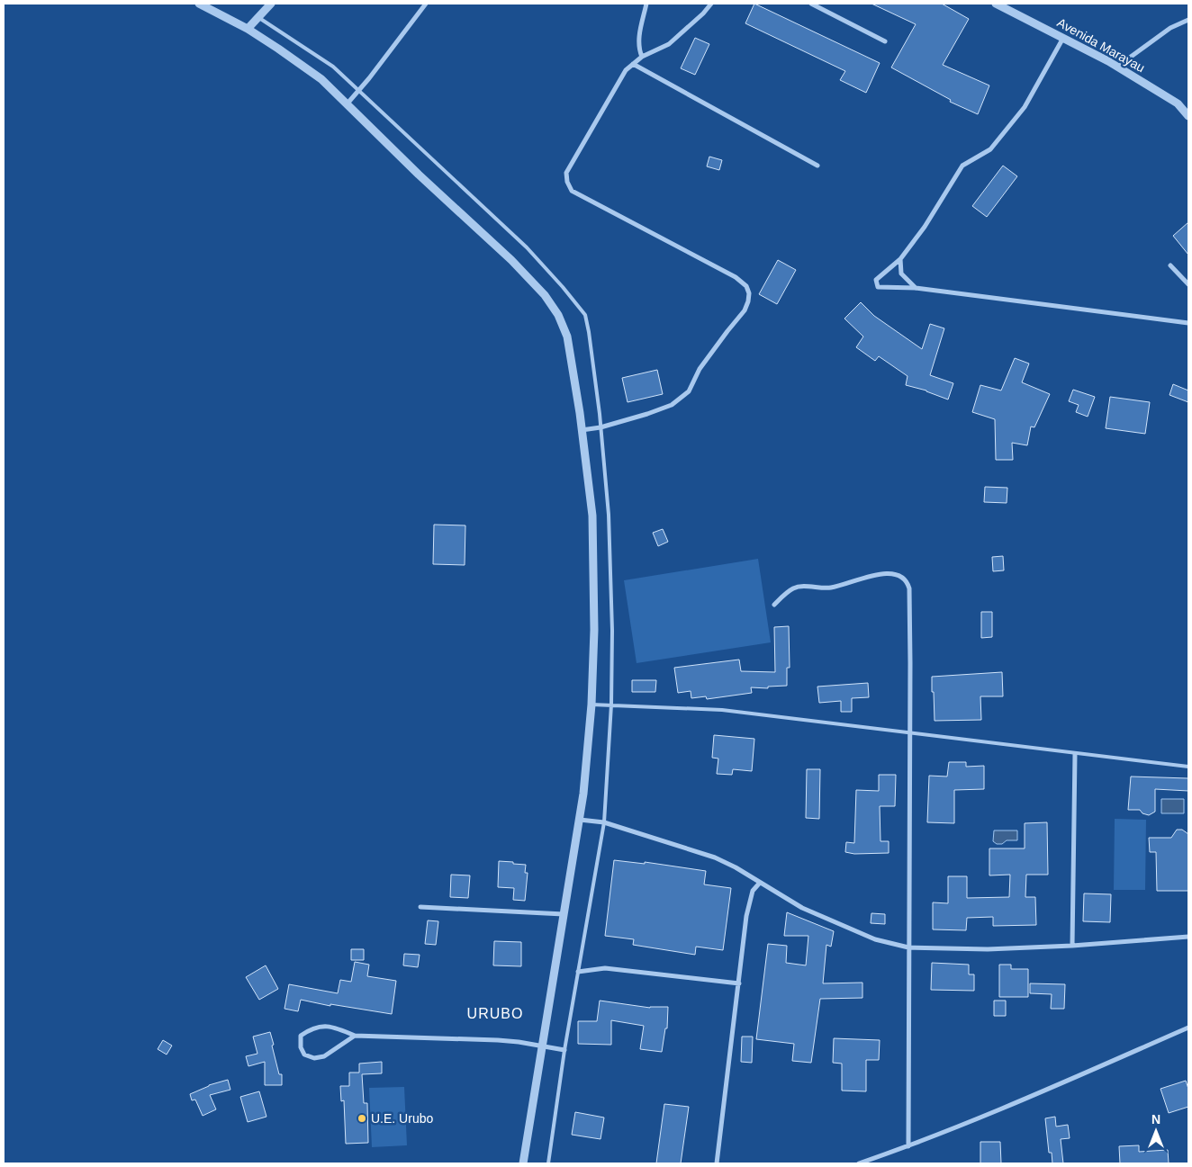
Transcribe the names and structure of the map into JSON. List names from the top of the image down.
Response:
{
  "streets": {
    "street": ["Avenida Marayau"]
  },
  "districts": ["URUBO"],
  "places": ["U.E. Urubo"],
  "north": "top"
}
